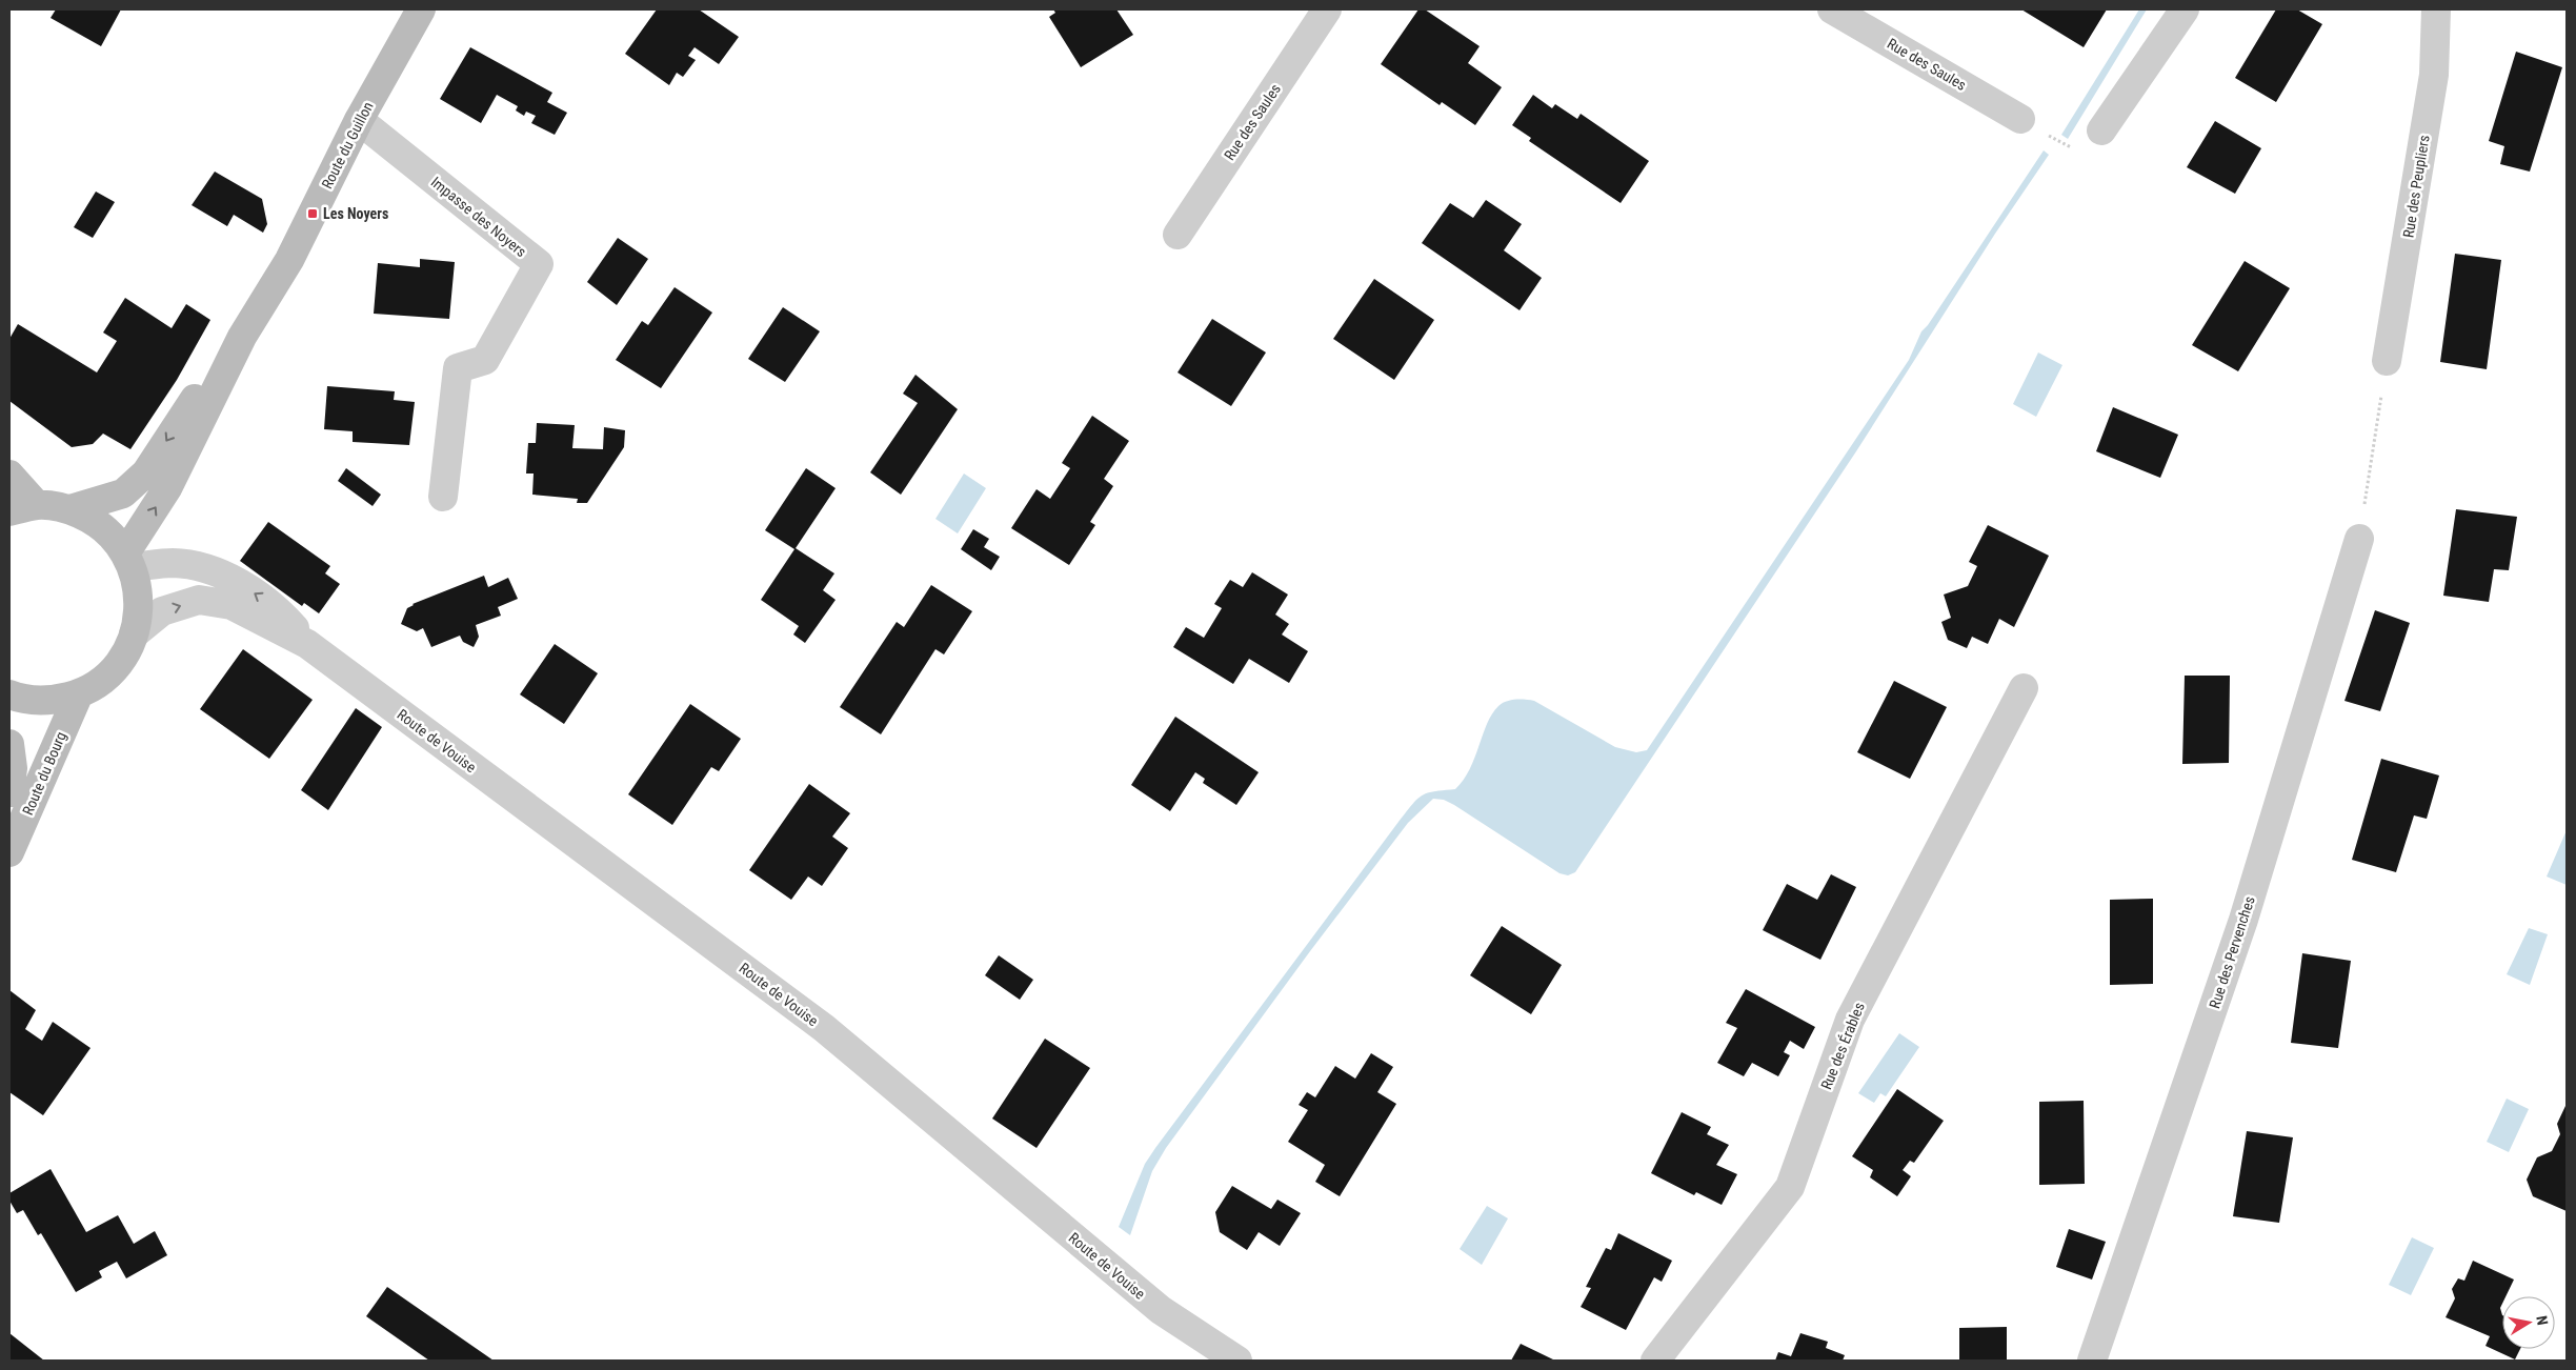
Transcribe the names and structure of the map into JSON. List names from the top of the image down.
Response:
{
  "streets": {
    "street": [
      "Rue des Saules",
      "Route du Guillon",
      "Rue des Peupliers",
      "Impasse des Noyers",
      "Route de Vouise",
      "Route du Bourg",
      "Rue des Pervenches",
      "Rue des Érables"
    ]
  },
  "crossings": [
    ["Route du Guillon", "Impasse des Noyers"],
    ["Route du Guillon", "Route de Vouise"]
  ],
  "places": {
    "transit": ["Les Noyers"]
  },
  "north": "right"
}
